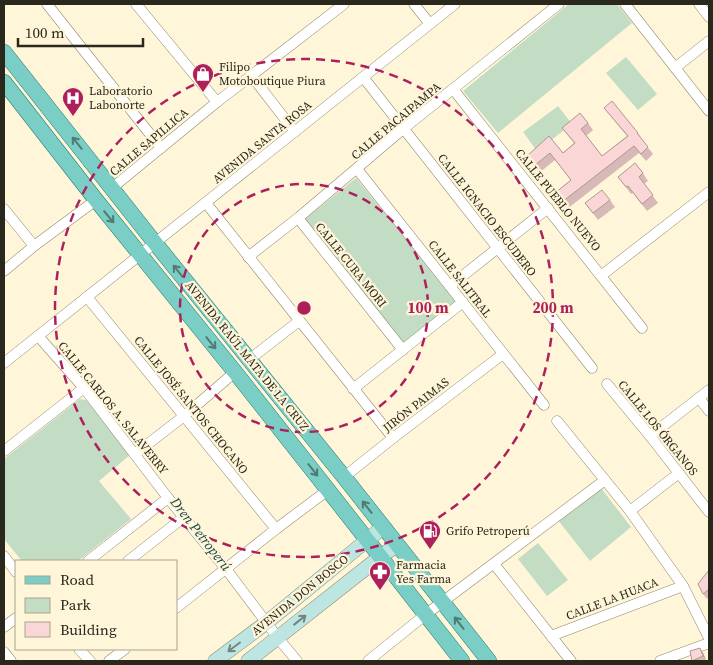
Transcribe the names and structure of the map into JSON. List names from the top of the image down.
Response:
{
  "streets": {
    "main road": ["AVENIDA RAÚL MATA DE LA CRUZ"],
    "street": [
      "CALLE PACAIPAMPA",
      "CALLE SAPILLICA",
      "AVENIDA SANTA ROSA",
      "CALLE PUEBLO NUEVO",
      "CALLE IGNACIO ESCUDERO",
      "CALLE CURA MORI",
      "CALLE SALITRAL",
      "CALLE JOSÉ SANTOS CHOCANO",
      "JIRÓN PAIMAS",
      "CALLE CARLOS A. SALAVERRY",
      "CALLE LOS ÓRGANOS",
      "AVENIDA DON BOSCO",
      "CALLE LA HUACA"
    ]
  },
  "crossings": [
    ["CALLE PACAIPAMPA", "CALLE PUEBLO NUEVO"],
    ["CALLE PACAIPAMPA", "CALLE IGNACIO ESCUDERO"],
    ["CALLE PACAIPAMPA", "CALLE CURA MORI"],
    ["CALLE PACAIPAMPA", "CALLE SALITRAL"],
    ["CALLE SAPILLICA", "AVENIDA RAÚL MATA DE LA CRUZ"],
    ["AVENIDA SANTA ROSA", "CALLE IGNACIO ESCUDERO"],
    ["AVENIDA SANTA ROSA", "AVENIDA RAÚL MATA DE LA CRUZ"],
    ["AVENIDA SANTA ROSA", "CALLE JOSÉ SANTOS CHOCANO"],
    ["AVENIDA SANTA ROSA", "CALLE CARLOS A. SALAVERRY"],
    ["CALLE SALITRAL", "JIRÓN PAIMAS"],
    ["AVENIDA RAÚL MATA DE LA CRUZ", "JIRÓN PAIMAS"],
    ["AVENIDA RAÚL MATA DE LA CRUZ", "AVENIDA DON BOSCO"],
    ["CALLE CARLOS A. SALAVERRY", "AVENIDA DON BOSCO"]
  ],
  "water": ["Dren Petroperú"],
  "places": {
    "shop": ["Filipo Motoboutique Piura"],
    "hospital": ["Laboratorio Labonorte"],
    "fuel station": ["Grifo Petroperú"],
    "pharmacy": ["Farmacia Yes Farma"]
  },
  "legend": ["Road", "Park", "Building"],
  "scale_bar": "100 m",
  "rings": ["100 m", "200 m"]
}
